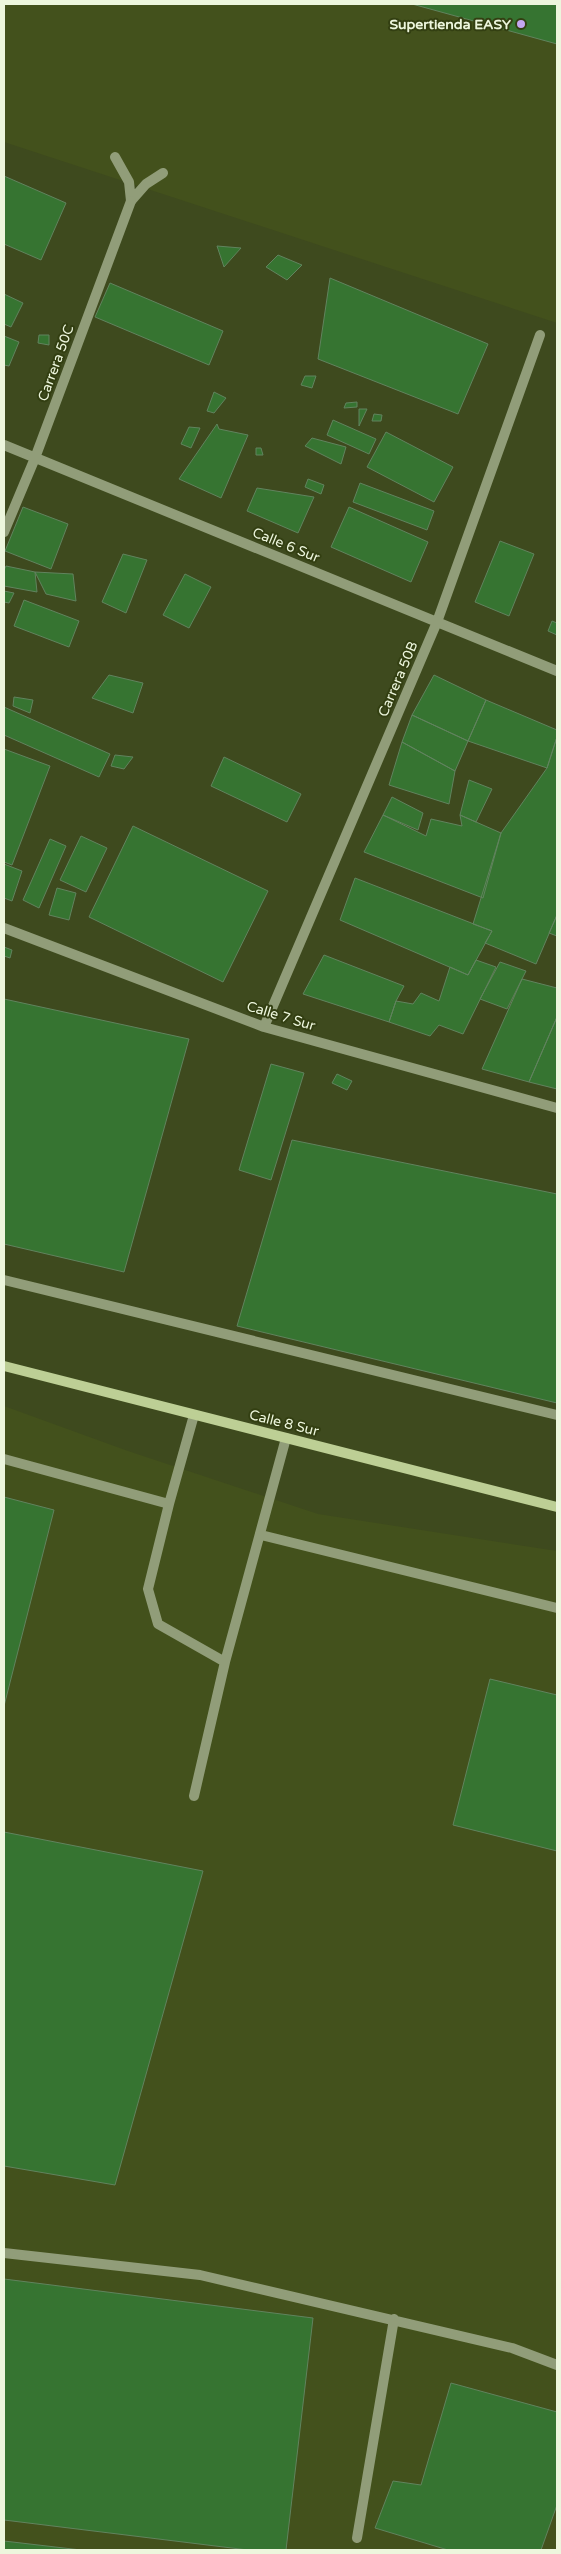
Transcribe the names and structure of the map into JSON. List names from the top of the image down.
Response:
{
  "streets": {
    "street": [
      "Carrera 50C",
      "Calle 6 Sur",
      "Carrera 50B",
      "Calle 7 Sur",
      "Calle 8 Sur"
    ]
  },
  "crossings": [
    ["Carrera 50C", "Calle 6 Sur"],
    ["Calle 6 Sur", "Carrera 50B"],
    ["Carrera 50B", "Calle 7 Sur"]
  ],
  "places": ["Supertienda EASY"]
}
